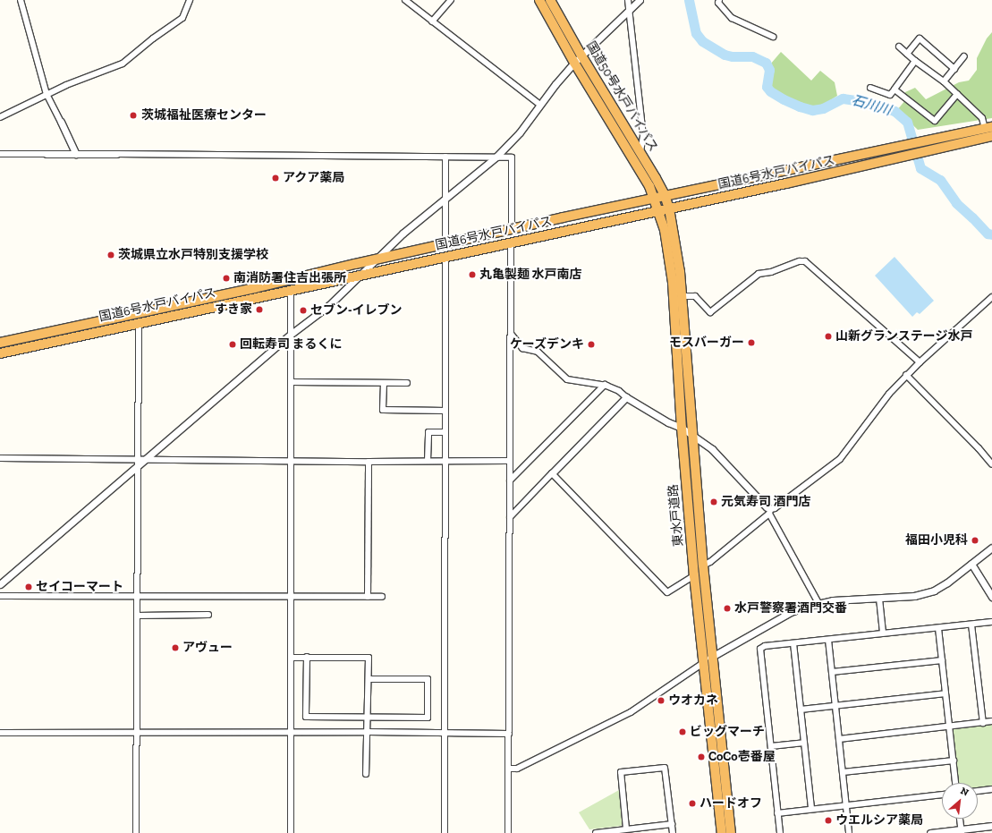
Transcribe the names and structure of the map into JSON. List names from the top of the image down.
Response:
{
  "streets": {
    "highway": ["国道50号水戸バイパス", "国道6号水戸バイパス", "東水戸道路"]
  },
  "crossings": [
    ["国道50号水戸バイパス", "国道6号水戸バイパス"],
    ["国道50号水戸バイパス", "東水戸道路"],
    ["国道6号水戸バイパス", "東水戸道路"]
  ],
  "water": ["石川川"],
  "places": [
    "茨城福祉医療センター",
    "アクア薬局",
    "茨城県立水戸特別支援学校",
    "丸亀製麺 水戸南店",
    "南消防署住吉出張所",
    "すき家",
    "セブン-イレブン",
    "山新グランステージ水戸",
    "モスバーガー",
    "回転寿司 まるくに",
    "ケーズデンキ",
    "元気寿司 酒門店",
    "福田小児科",
    "セイコーマート",
    "水戸警察署酒門交番",
    "アヴュー",
    "ウオカネ",
    "ビッグマーチ",
    "CoCo壱番屋",
    "ハードオフ",
    "ウエルシア薬局"
  ],
  "north": "top right"
}
